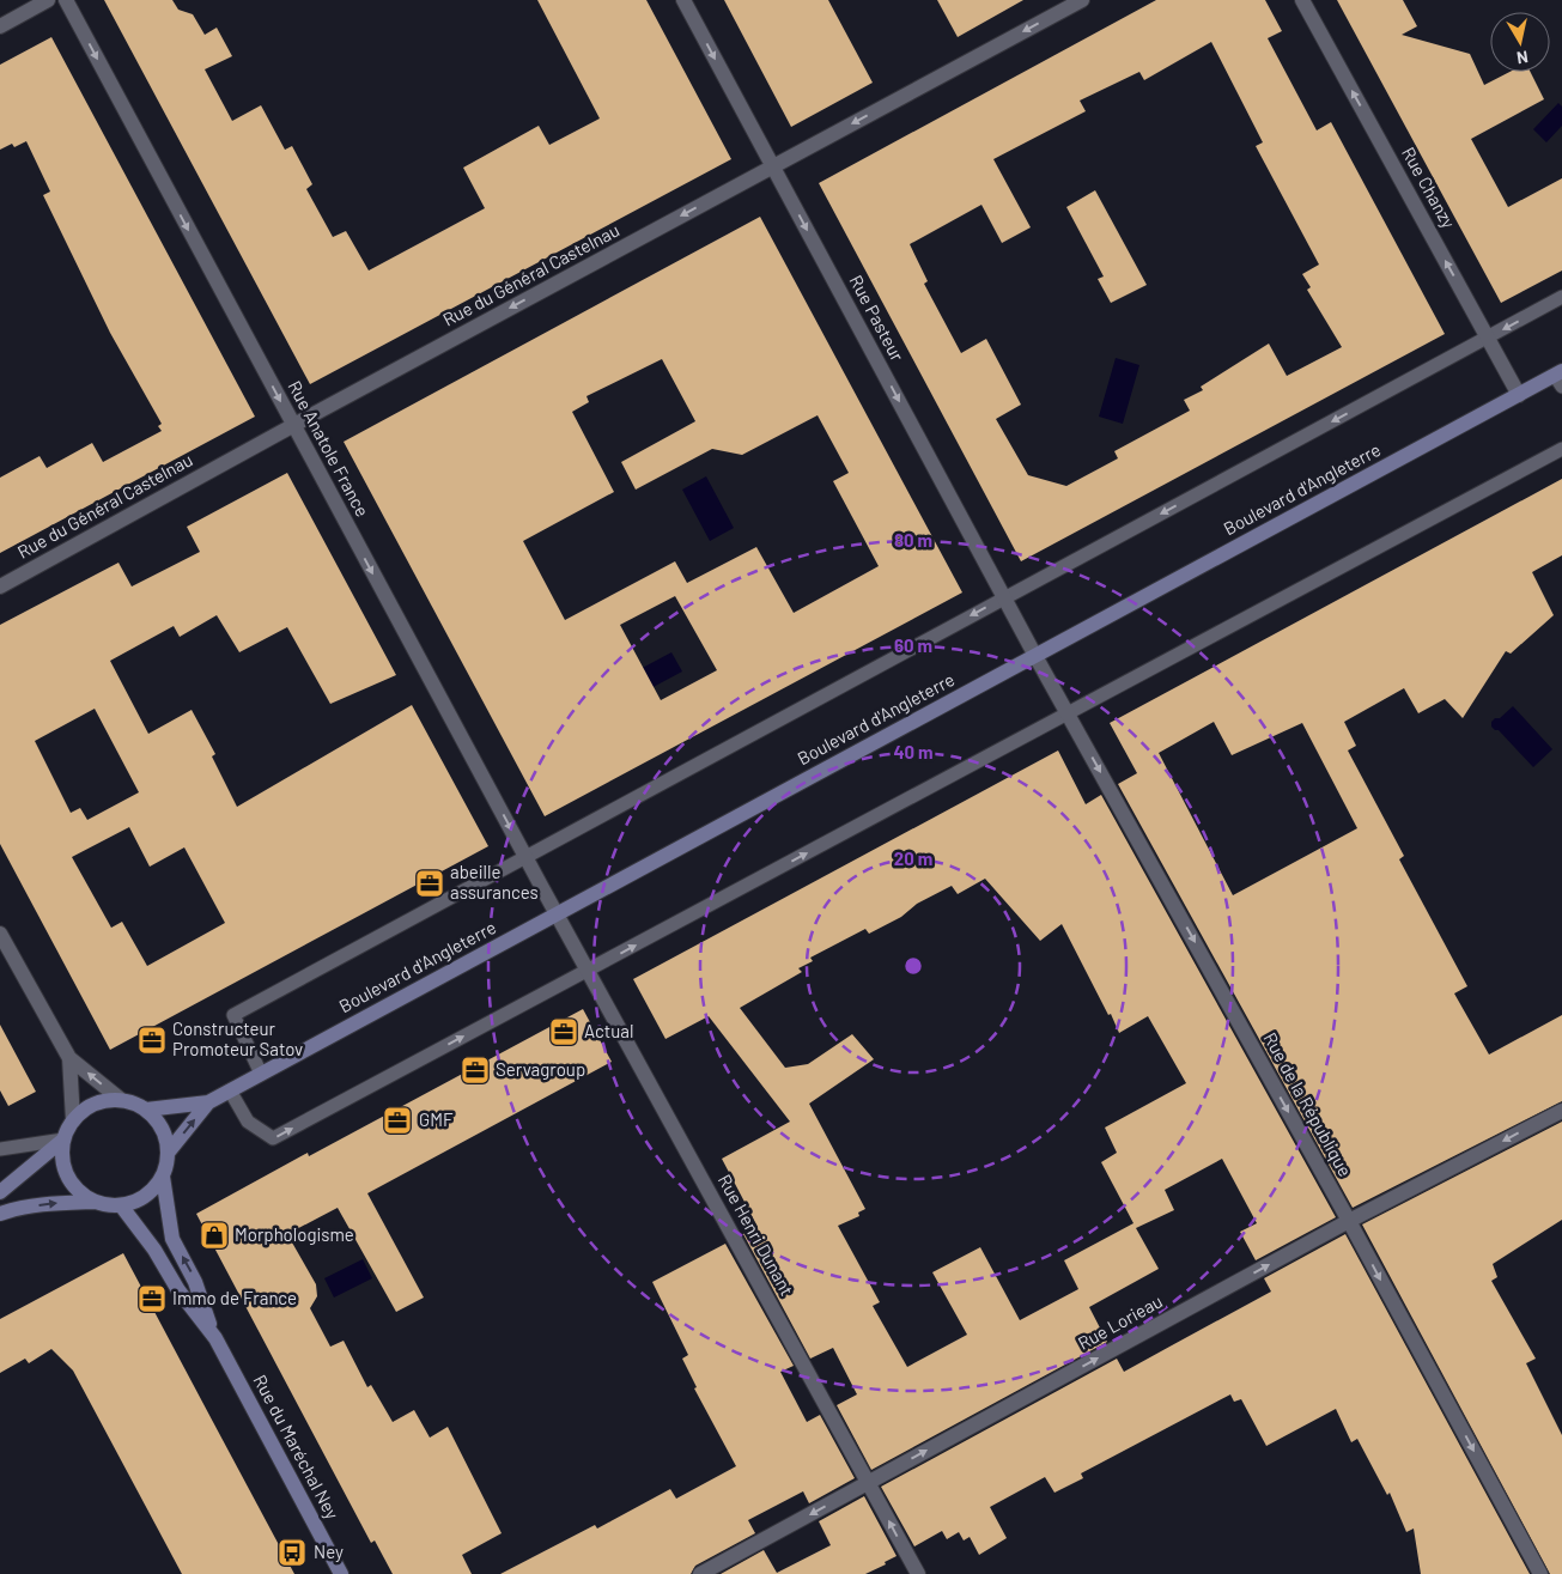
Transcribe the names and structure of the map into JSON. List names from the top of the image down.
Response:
{
  "streets": {
    "main road": ["Boulevard d'Angleterre", "Rue du Maréchal Ney"],
    "street": [
      "Rue Chanzy",
      "Rue du Général Castelnau",
      "Rue Pasteur",
      "Rue Anatole France",
      "Rue de la République",
      "Rue Henri Dunant",
      "Rue Lorieau"
    ]
  },
  "crossings": [
    ["Rue Chanzy", "Boulevard d'Angleterre"],
    ["Rue du Général Castelnau", "Rue Pasteur"],
    ["Rue du Général Castelnau", "Rue Anatole France"],
    ["Rue Pasteur", "Boulevard d'Angleterre"],
    ["Rue Pasteur", "Rue de la République"],
    ["Rue Anatole France", "Boulevard d'Angleterre"],
    ["Rue Anatole France", "Rue Henri Dunant"],
    ["Boulevard d'Angleterre", "Rue de la République"],
    ["Boulevard d'Angleterre", "Rue Henri Dunant"],
    ["Boulevard d'Angleterre", "Rue du Maréchal Ney"],
    ["Rue de la République", "Rue Lorieau"],
    ["Rue Henri Dunant", "Rue Lorieau"]
  ],
  "one_way": [
    "Rue Chanzy",
    "Rue du Général Castelnau",
    "Rue Pasteur",
    "Rue Anatole France",
    "Rue de la République"
  ],
  "places": {
    "office": [
      "abeille assurances",
      "Actual",
      "Constructeur Promoteur Satov",
      "Servagroup",
      "GMF",
      "Immo de France"
    ],
    "shop": ["Morphologisme"],
    "bus stop": ["Ney"]
  },
  "north": "bottom",
  "rings": [
    "80 m",
    "60 m",
    "40 m",
    "20 m"
  ]
}
